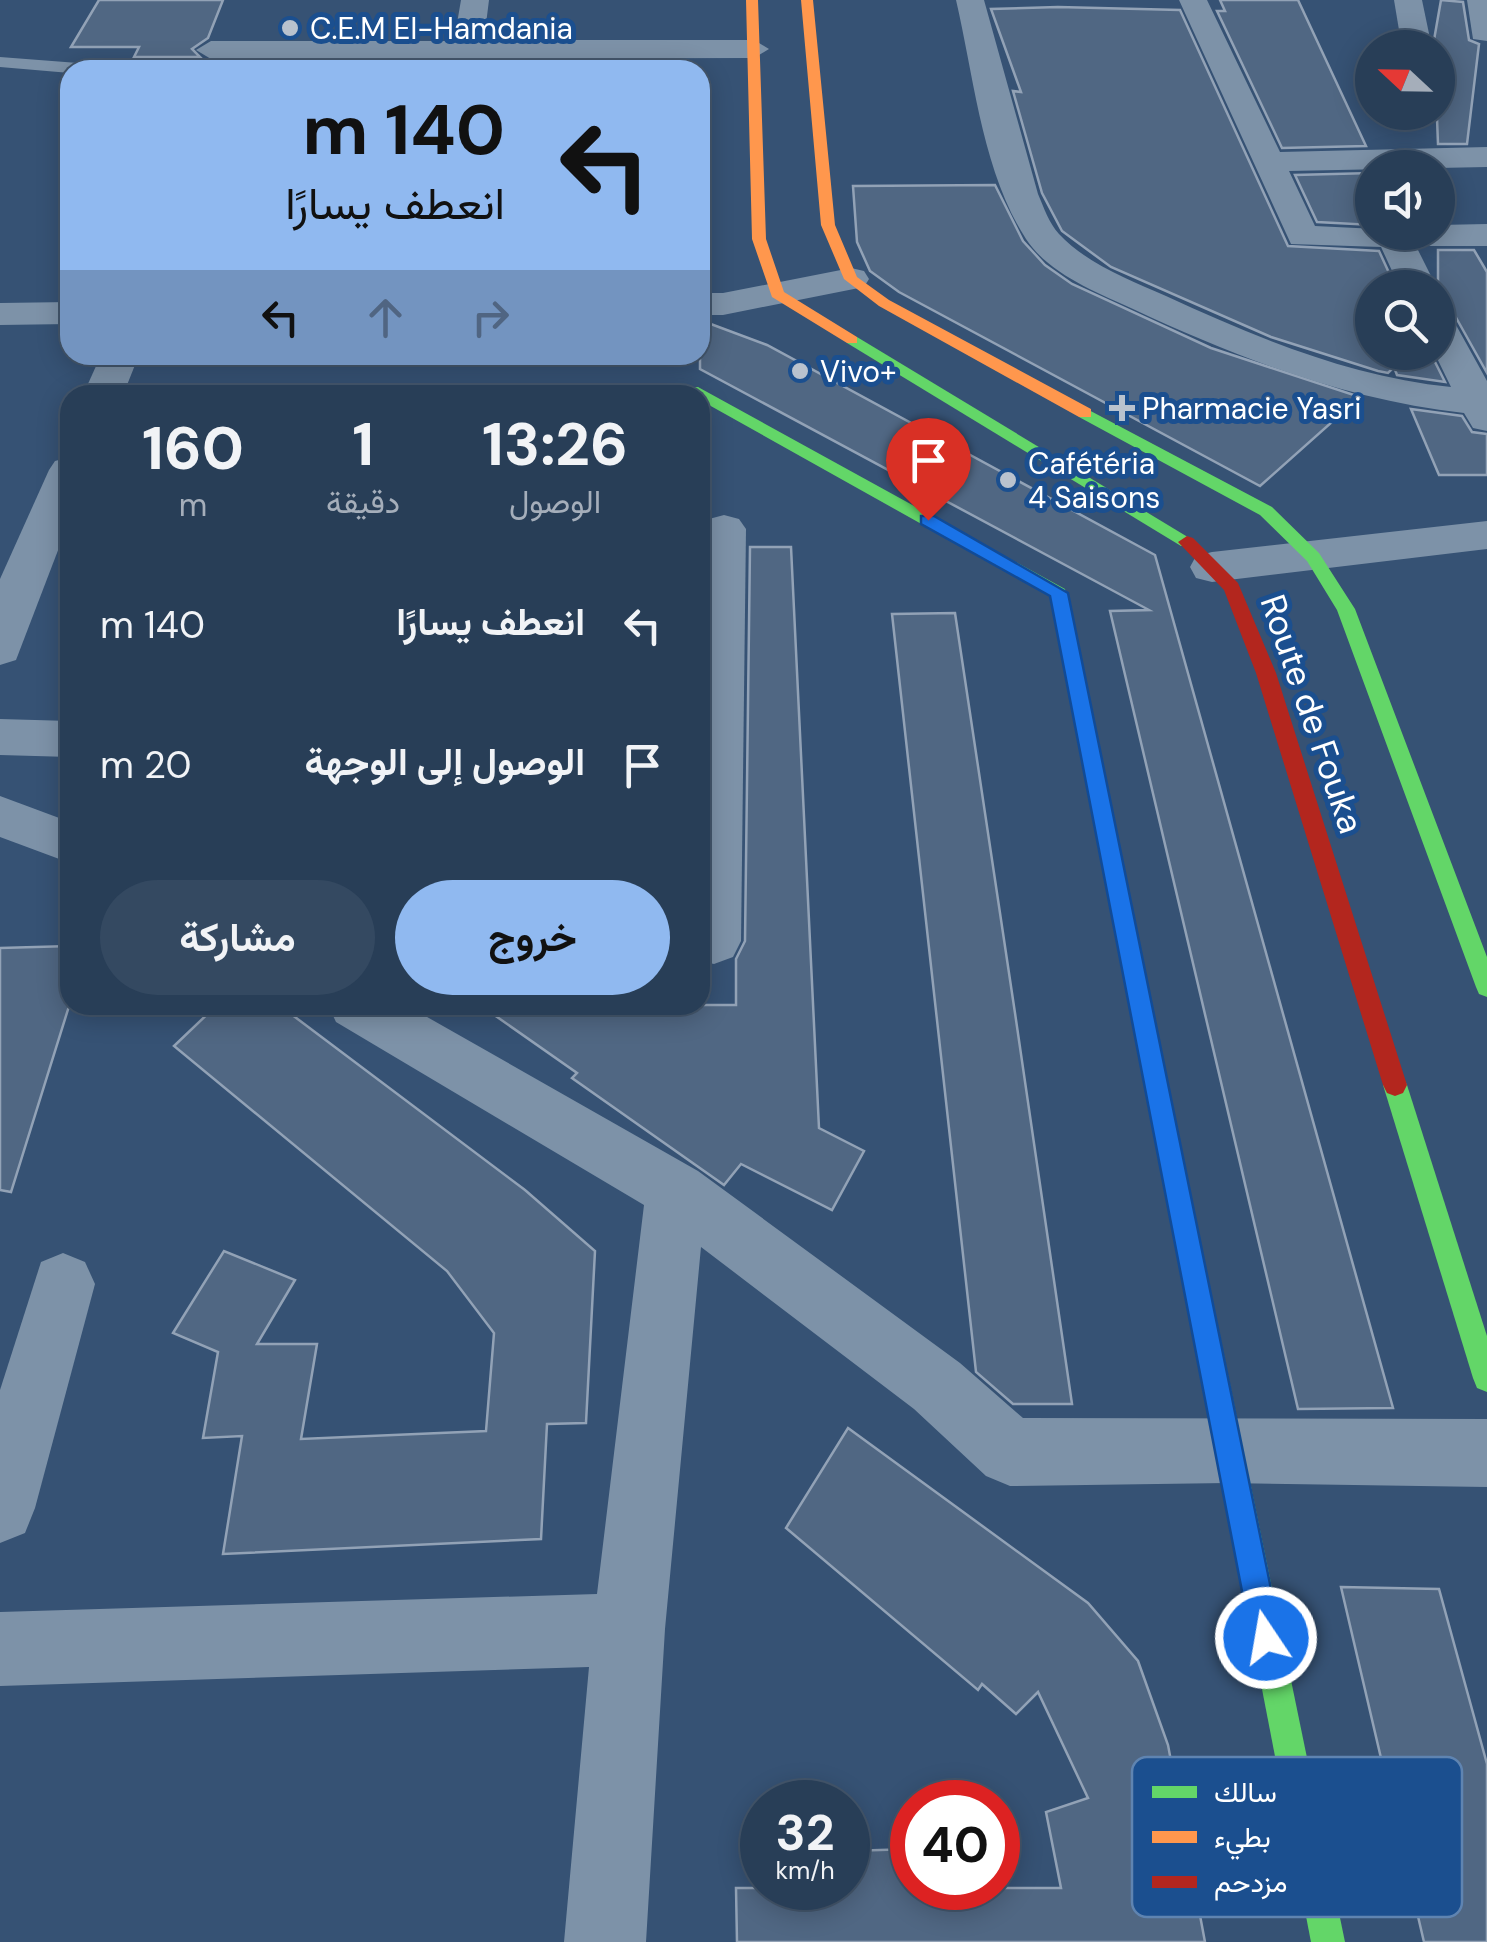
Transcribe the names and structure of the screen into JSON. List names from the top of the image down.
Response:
{
  "streets": {
    "main road": ["Route de Fouka"]
  },
  "places": {
    "other": ["C.E.M El-Hamdania", "Vivo+", "Cafétéria 4 Saisons"],
    "health": ["Pharmacie Yasri"]
  },
  "legend": ["سالك", "بطيء", "مزدحم"],
  "north": "left",
  "page": {
    "turn": ["140 m", "انعطف يسارًا"],
    "eta": [
      "13:26",
      "الوصول",
      "1",
      "دقيقة",
      "160",
      "m"
    ],
    "list": [
      {
        "name": "انعطف يسارًا",
        "value": "140 m"
      },
      {
        "name": "الوصول إلى الوجهة",
        "value": "20 m"
      }
    ],
    "buttons": ["خروج", "مشاركة"],
    "speed": "32 km/h",
    "limit": "40"
  }
}
